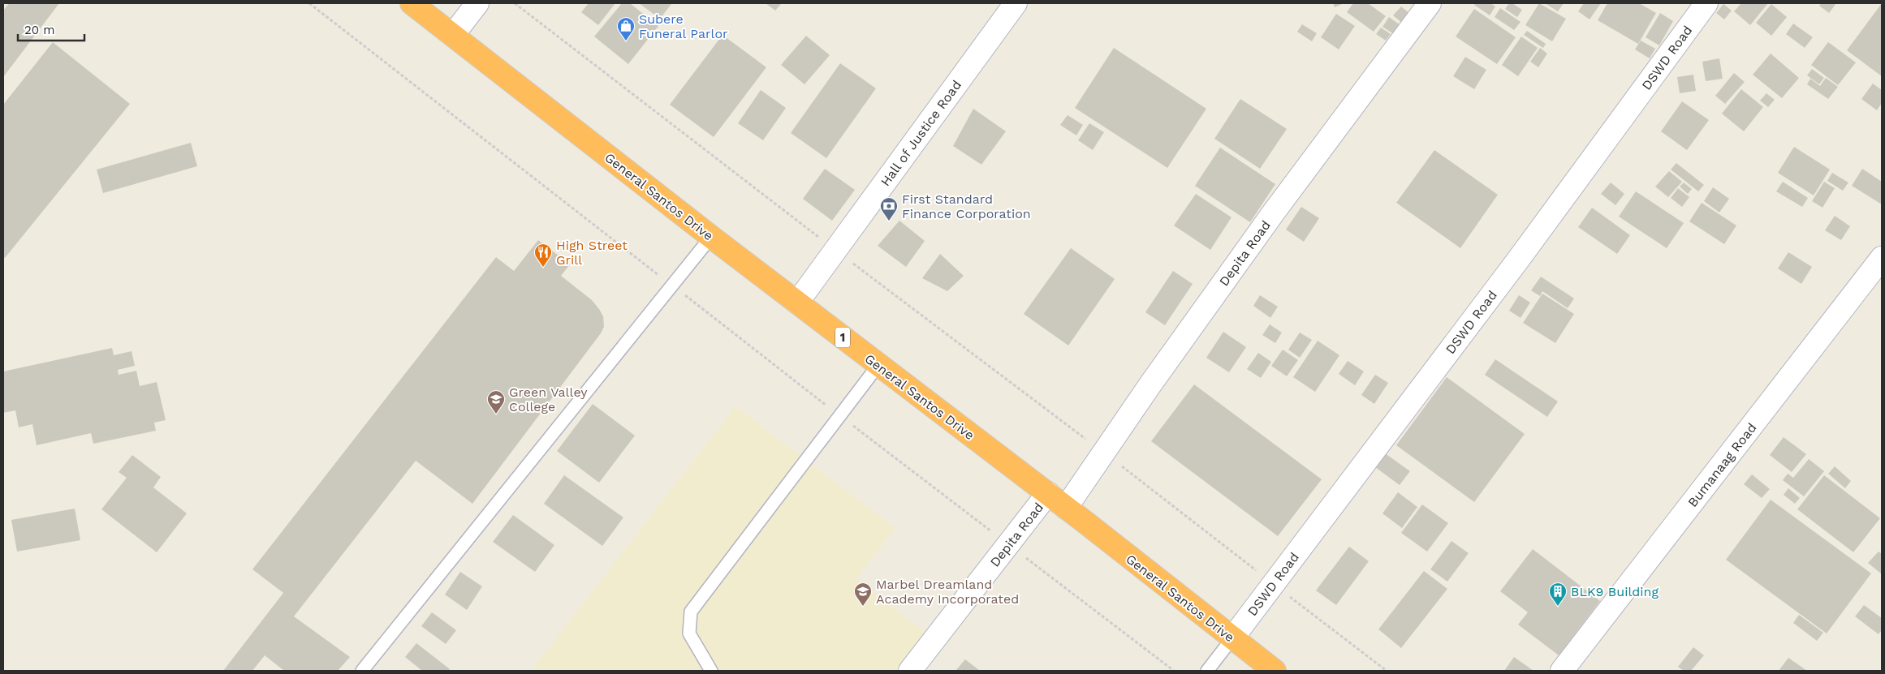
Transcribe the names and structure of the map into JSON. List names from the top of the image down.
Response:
{
  "streets": {
    "highway": ["General Santos Drive", "1"],
    "street": [
      "DSWD Road",
      "Hall of Justice Road",
      "Depita Road",
      "Bumanaag Road"
    ]
  },
  "crossings": [
    ["DSWD Road", "General Santos Drive"],
    ["Hall of Justice Road", "General Santos Drive"],
    ["General Santos Drive", "Depita Road"]
  ],
  "places": {
    "shop": ["Subere Funeral Parlor"],
    "bank": ["First Standard Finance Corporation"],
    "restaurant": ["High Street Grill"],
    "school or university": ["Green Valley College", "Marbel Dreamland Academy Incorporated"],
    "building": ["BLK9 Building"]
  },
  "scale_bar": "20 m"
}
